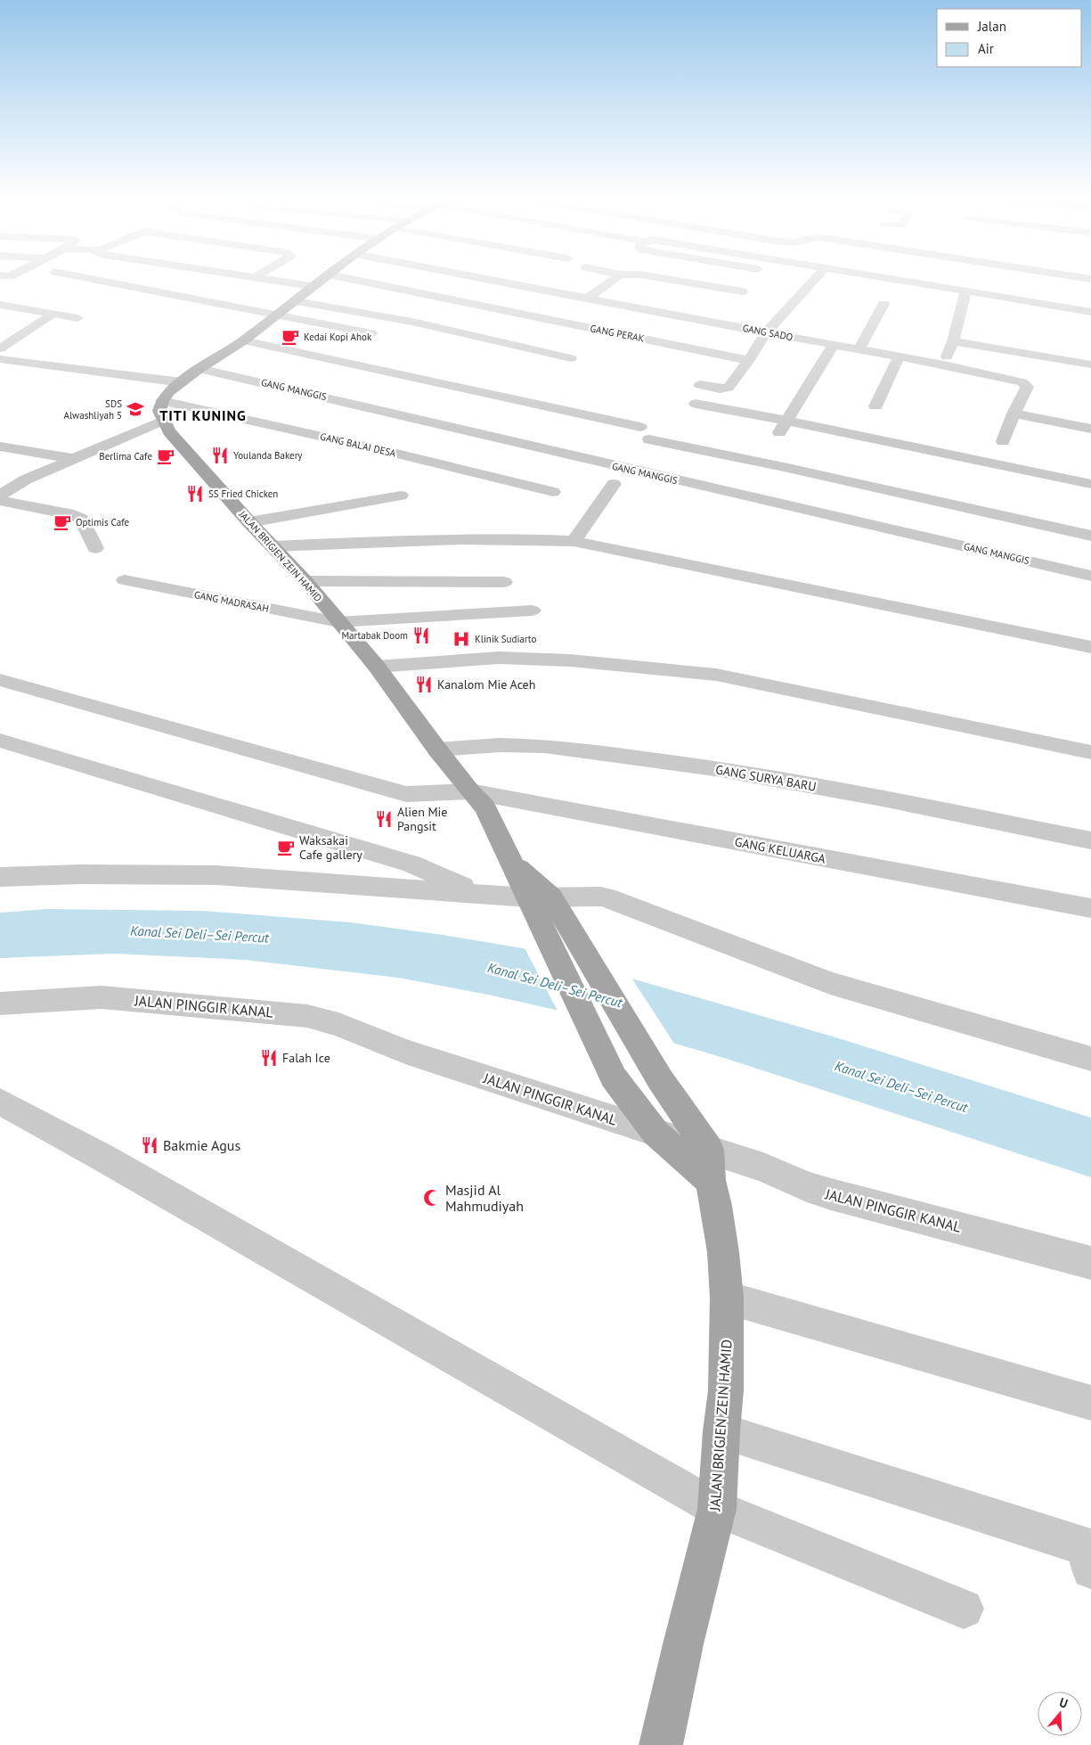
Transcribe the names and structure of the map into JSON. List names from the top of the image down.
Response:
{
  "streets": {
    "main road": ["JALAN BRIGJEN ZEIN HAMID"],
    "street": [
      "GANG SADO",
      "GANG PERAK",
      "GANG MANGGIS",
      "GANG BALAI DESA",
      "GANG MADRASAH",
      "GANG SURYA BARU",
      "GANG KELUARGA",
      "JALAN PINGGIR KANAL"
    ]
  },
  "crossings": [
    ["JALAN BRIGJEN ZEIN HAMID", "GANG MADRASAH"],
    ["JALAN BRIGJEN ZEIN HAMID", "GANG SURYA BARU"],
    ["JALAN BRIGJEN ZEIN HAMID", "GANG KELUARGA"],
    ["JALAN BRIGJEN ZEIN HAMID", "JALAN PINGGIR KANAL"]
  ],
  "districts": ["TITI KUNING"],
  "water": ["Kanal Sei Deli–Sei Percut"],
  "places": {
    "cafe": [
      "Kedai Kopi Ahok",
      "Berlima Cafe",
      "Optimis Cafe",
      "Waksakai Cafe gallery"
    ],
    "school or university": ["SDS Alwashliyah 5"],
    "restaurant": [
      "Youlanda Bakery",
      "SS Fried Chicken",
      "Martabak Doom",
      "Kanalom Mie Aceh",
      "Alien Mie Pangsit",
      "Falah Ice",
      "Bakmie Agus"
    ],
    "hospital": ["Klinik Sudiarto"],
    "mosque": ["Masjid Al Mahmudiyah"]
  },
  "legend": ["Jalan", "Air"],
  "north": "top"
}
